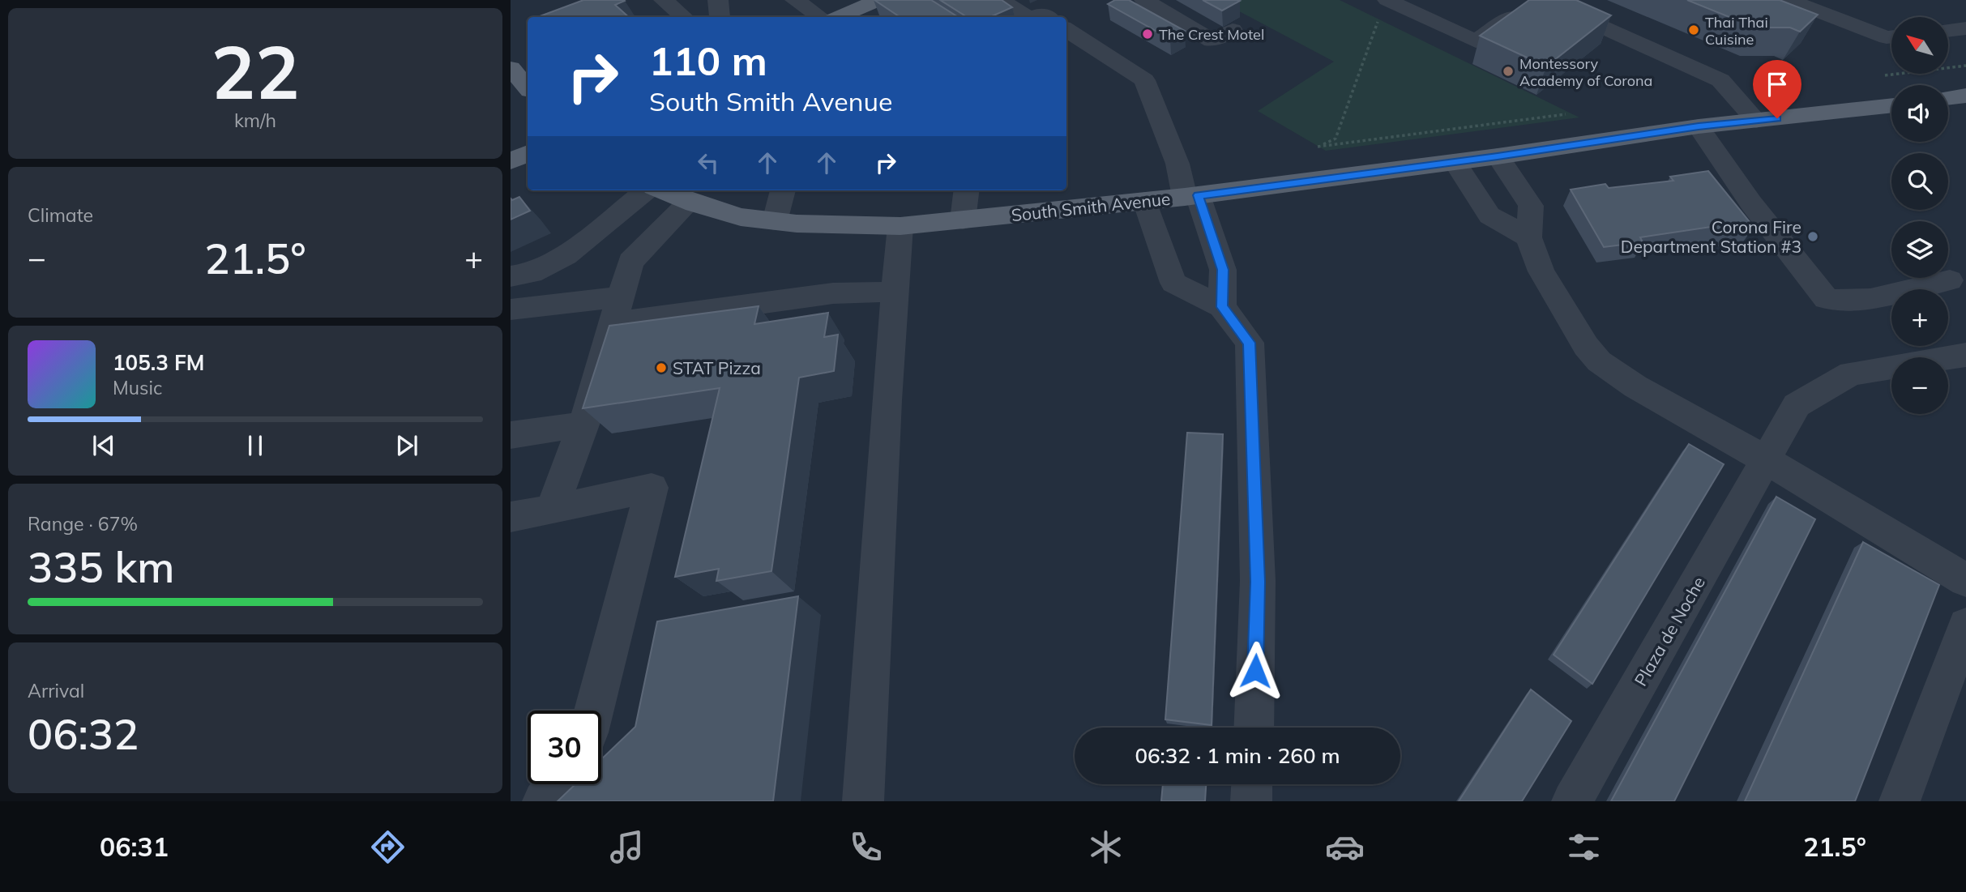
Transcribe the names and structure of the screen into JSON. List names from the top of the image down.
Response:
{
  "streets": {
    "main road": ["South Smith Avenue"],
    "street": ["Plaza de Noche"]
  },
  "places": [
    "Thai Thai Cuisine",
    "The Crest Motel",
    "Montessory Academy of Corona",
    "Corona Fire Department Station #3",
    "STAT Pizza"
  ],
  "north": "top left",
  "page": {
    "tile": [
      ["22", "km/h"],
      "Climate",
      ["Range · 67%", "335 km"],
      ["Arrival", "06:32"]
    ],
    "map_buttons": ["+", "−"],
    "turn": ["110 m", "South Smith Avenue"],
    "heat": ["−", "21.5°", "+"],
    "song": ["105.3 FM", "Music"],
    "limit": "30",
    "trip": "06:32 · 1 min · 260 m",
    "tabs": ["06:31", "21.5°"]
  }
}
